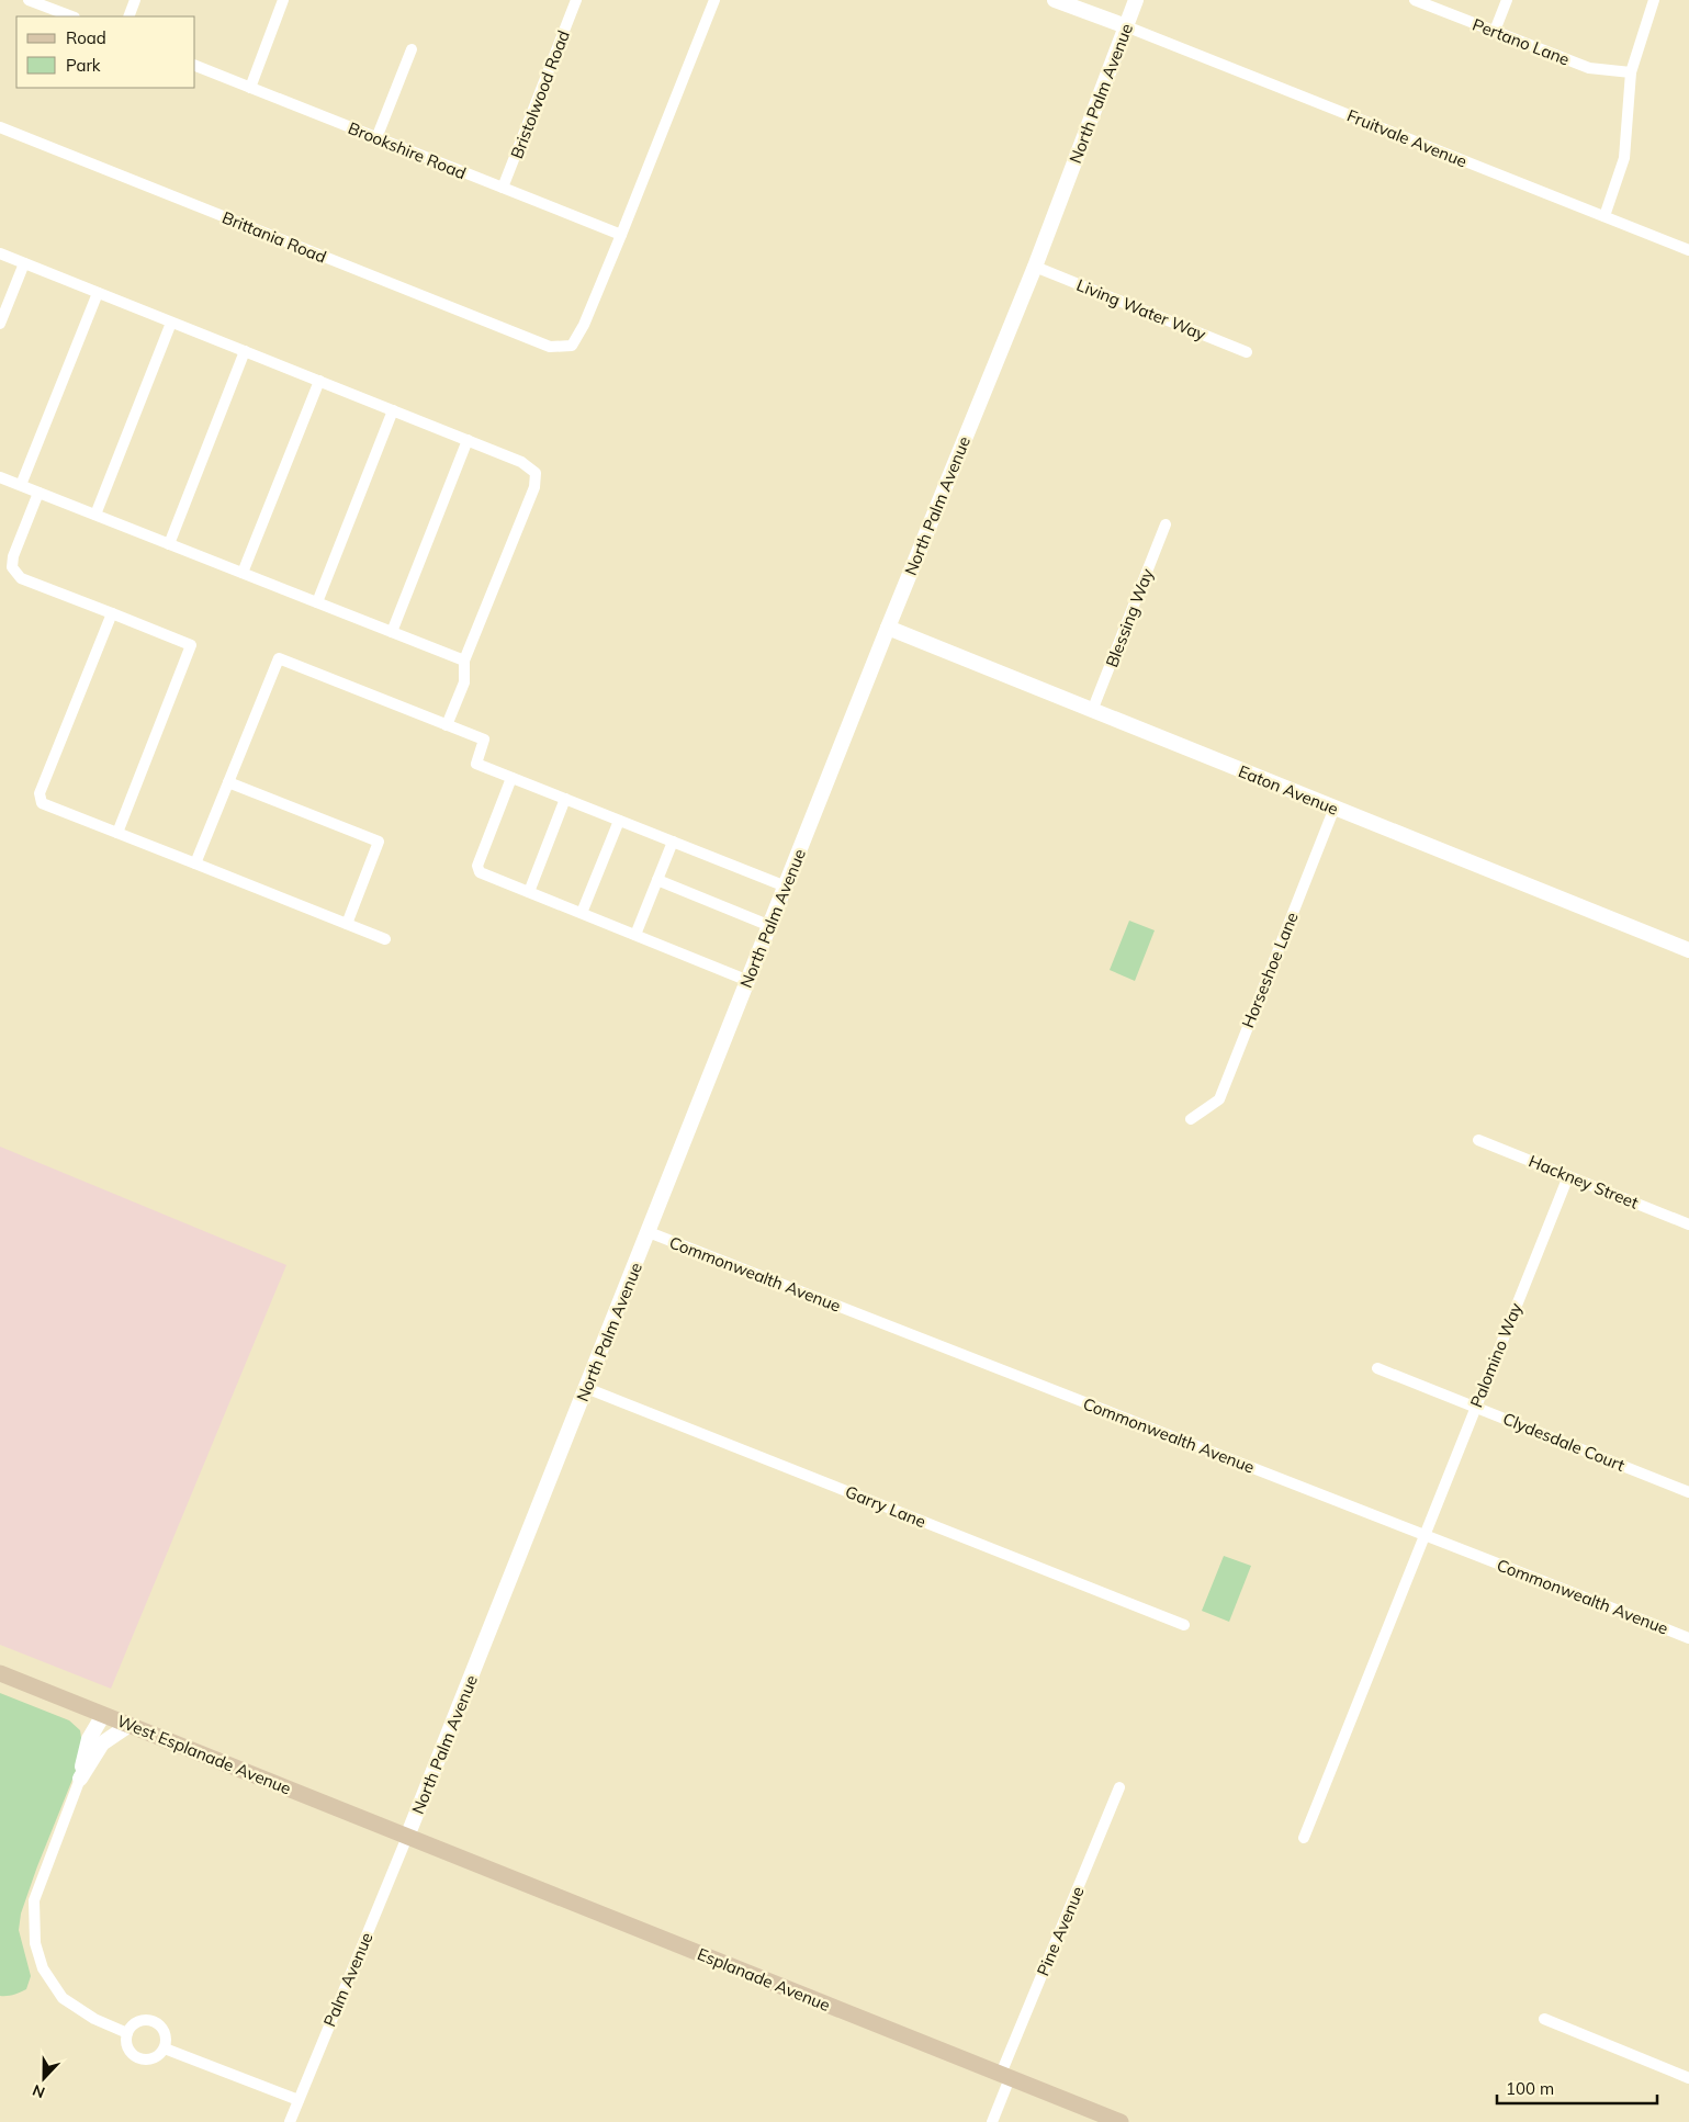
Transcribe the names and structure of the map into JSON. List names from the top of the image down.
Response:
{
  "streets": {
    "main road": ["West Esplanade Avenue", "Esplanade Avenue"],
    "street": [
      "Pertano Lane",
      "North Palm Avenue",
      "Bristolwood Road",
      "Fruitvale Avenue",
      "Brookshire Road",
      "Brittania Road",
      "Living Water Way",
      "Blessing Way",
      "Eaton Avenue",
      "Horseshoe Lane",
      "Hackney Street",
      "Commonwealth Avenue",
      "Palomino Way",
      "Clydesdale Court",
      "Garry Lane",
      "Pine Avenue",
      "Palm Avenue"
    ]
  },
  "crossings": [
    ["North Palm Avenue", "Fruitvale Avenue"],
    ["North Palm Avenue", "Living Water Way"],
    ["North Palm Avenue", "Eaton Avenue"],
    ["North Palm Avenue", "Commonwealth Avenue"],
    ["North Palm Avenue", "Garry Lane"],
    ["North Palm Avenue", "West Esplanade Avenue"],
    ["North Palm Avenue", "Palm Avenue"],
    ["North Palm Avenue", "Esplanade Avenue"],
    ["Bristolwood Road", "Brookshire Road"],
    ["Brookshire Road", "Brittania Road"],
    ["Blessing Way", "Eaton Avenue"],
    ["Eaton Avenue", "Horseshoe Lane"],
    ["Hackney Street", "Palomino Way"],
    ["Commonwealth Avenue", "Palomino Way"],
    ["Palomino Way", "Clydesdale Court"],
    ["West Esplanade Avenue", "Palm Avenue"],
    ["West Esplanade Avenue", "Esplanade Avenue"],
    ["Pine Avenue", "Esplanade Avenue"],
    ["Palm Avenue", "Esplanade Avenue"]
  ],
  "legend": ["Road", "Park"],
  "scale_bar": "100 m",
  "north": "bottom"
}
